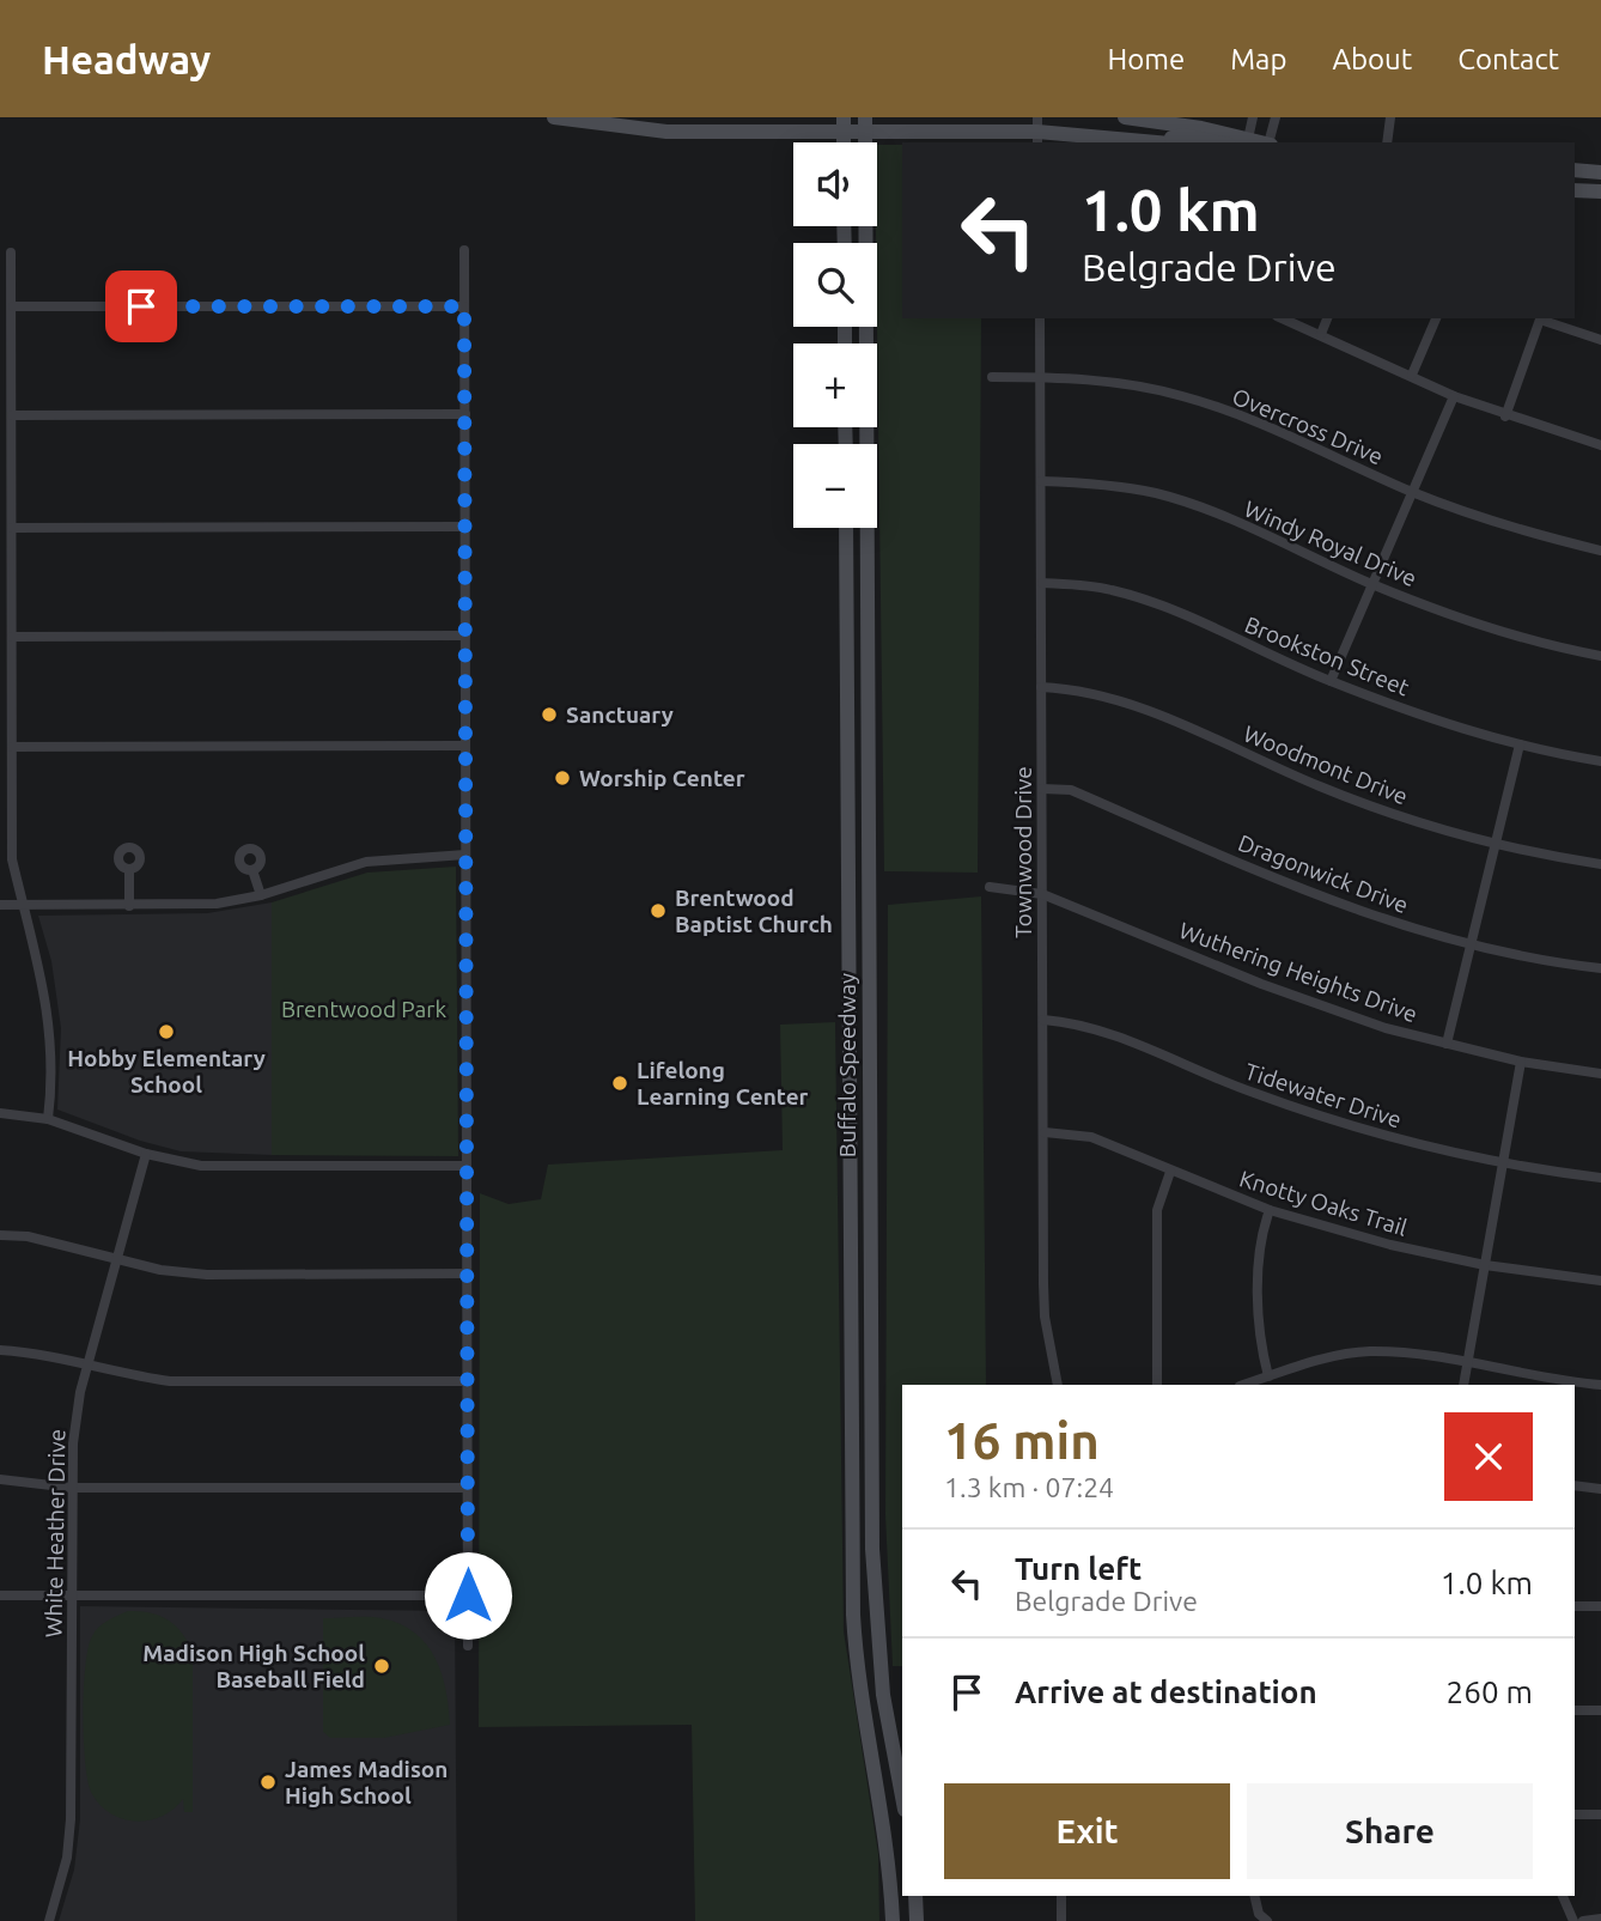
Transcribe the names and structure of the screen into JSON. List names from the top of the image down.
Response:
{
  "streets": {
    "main road": ["Buffalo Speedway"],
    "street": [
      "Overcross Drive",
      "Windy Royal Drive",
      "Brookston Street",
      "Woodmont Drive",
      "Townwood Drive",
      "Dragonwick Drive",
      "Wuthering Heights Drive",
      "Tidewater Drive",
      "Knotty Oaks Trail",
      "White Heather Drive"
    ]
  },
  "crossings": [
    ["Overcross Drive", "Townwood Drive"],
    ["Windy Royal Drive", "Townwood Drive"],
    ["Brookston Street", "Townwood Drive"],
    ["Woodmont Drive", "Townwood Drive"],
    ["Townwood Drive", "Dragonwick Drive"],
    ["Townwood Drive", "Wuthering Heights Drive"],
    ["Townwood Drive", "Tidewater Drive"],
    ["Townwood Drive", "Knotty Oaks Trail"]
  ],
  "parks": ["Brentwood Park"],
  "places": [
    "Sanctuary",
    "Worship Center",
    "Brentwood Baptist Church",
    "Hobby Elementary School",
    "Lifelong Learning Center",
    "Madison High School Baseball Field",
    "James Madison High School"
  ],
  "page": {
    "header": "Headway",
    "nav": [
      "Home",
      "Map",
      "About",
      "Contact"
    ],
    "map_buttons": ["+", "−"],
    "turn": ["1.0 km", "Belgrade Drive"],
    "heading": ["16 min", "1.3 km · 07:24"],
    "list": [
      {
        "name": "Turn left",
        "note": "Belgrade Drive",
        "value": "1.0 km"
      },
      {
        "name": "Arrive at destination",
        "value": "260 m"
      }
    ],
    "buttons": ["Exit", "Share"]
  }
}
